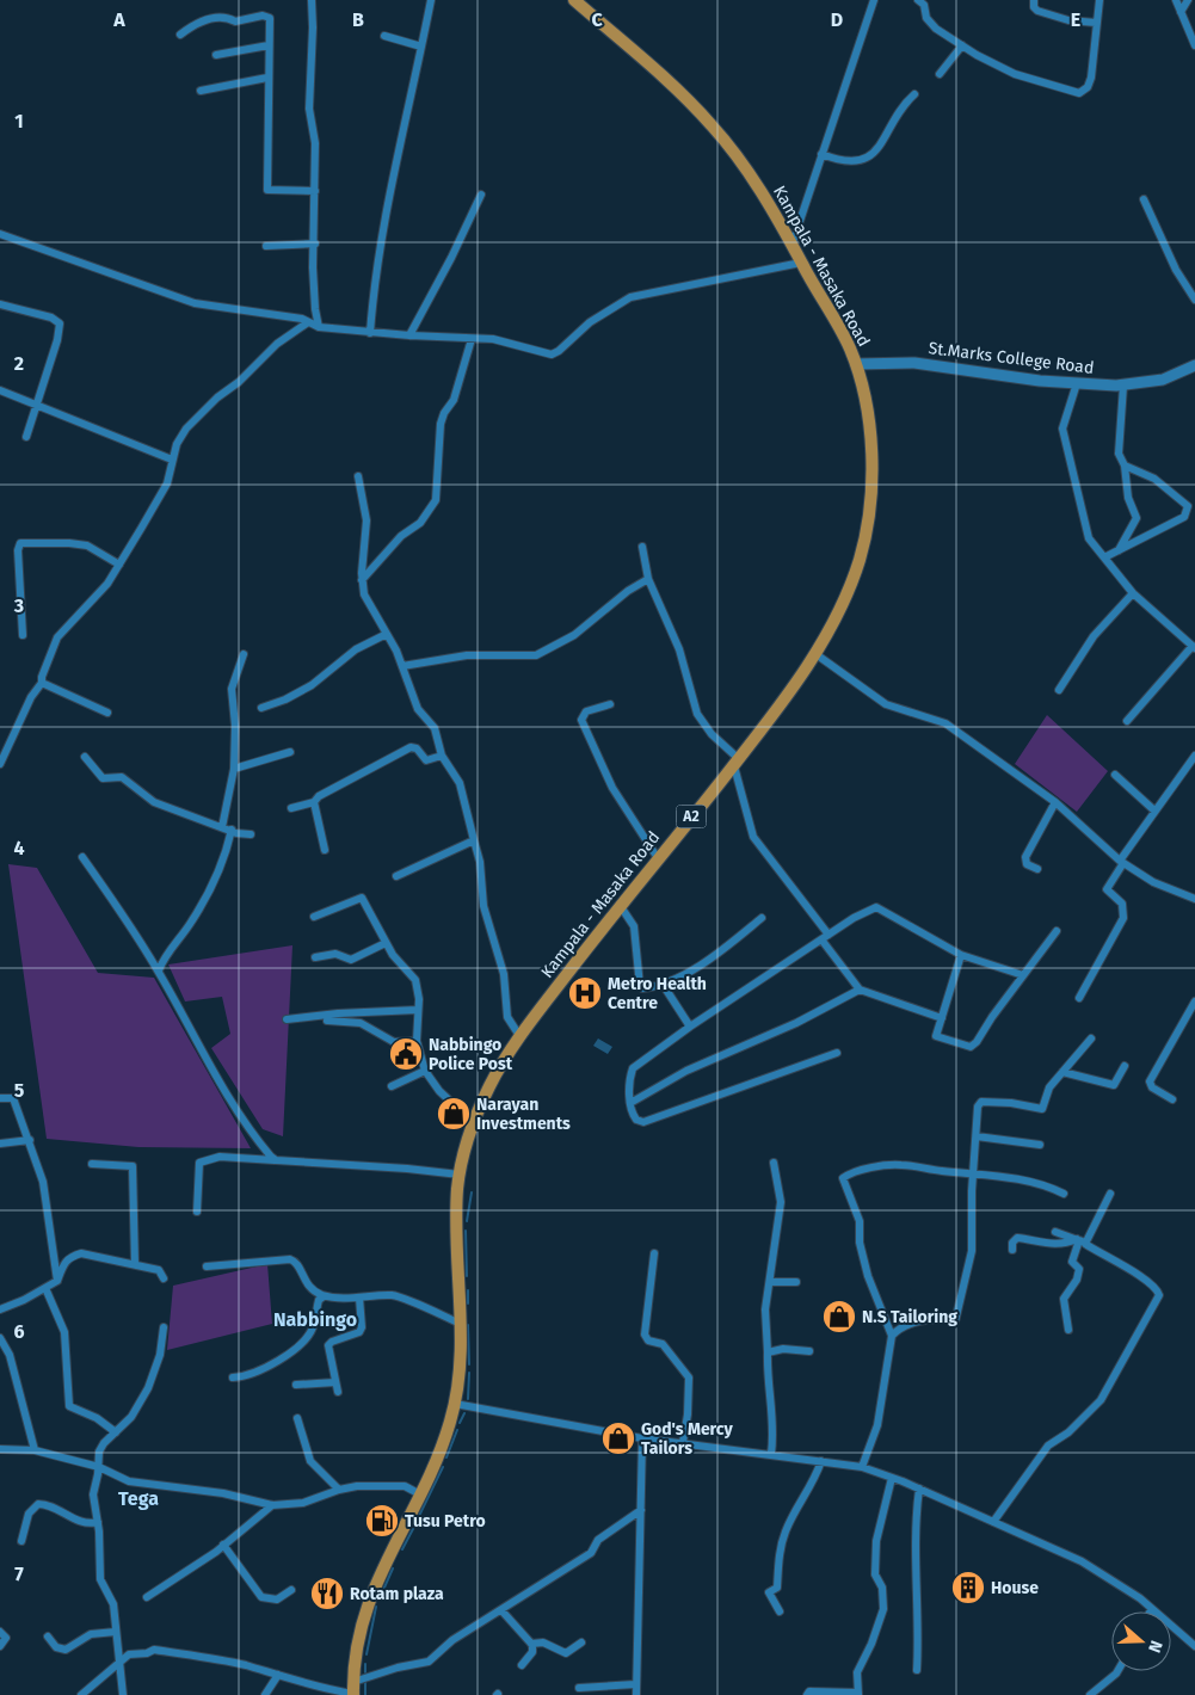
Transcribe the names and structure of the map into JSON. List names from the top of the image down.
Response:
{
  "streets": {
    "main road": ["Kampala - Masaka Road", "St.Marks College Road", "A2"]
  },
  "crossings": [
    ["Kampala - Masaka Road", "St.Marks College Road"]
  ],
  "districts": ["Nabbingo", "Tega"],
  "places": {
    "hospital": ["Metro Health Centre"],
    "public building": ["Nabbingo Police Post"],
    "shop": ["Narayan Investments", "N.S Tailoring", "God's Mercy Tailors"],
    "fuel station": ["Tusu Petro"],
    "building": ["House"],
    "restaurant": ["Rotam plaza"]
  },
  "north": "right",
  "grid": {
    "columns": [
      "A",
      "B",
      "C",
      "D",
      "E"
    ],
    "rows": [
      "1",
      "2",
      "3",
      "4",
      "5",
      "6",
      "7"
    ]
  }
}
